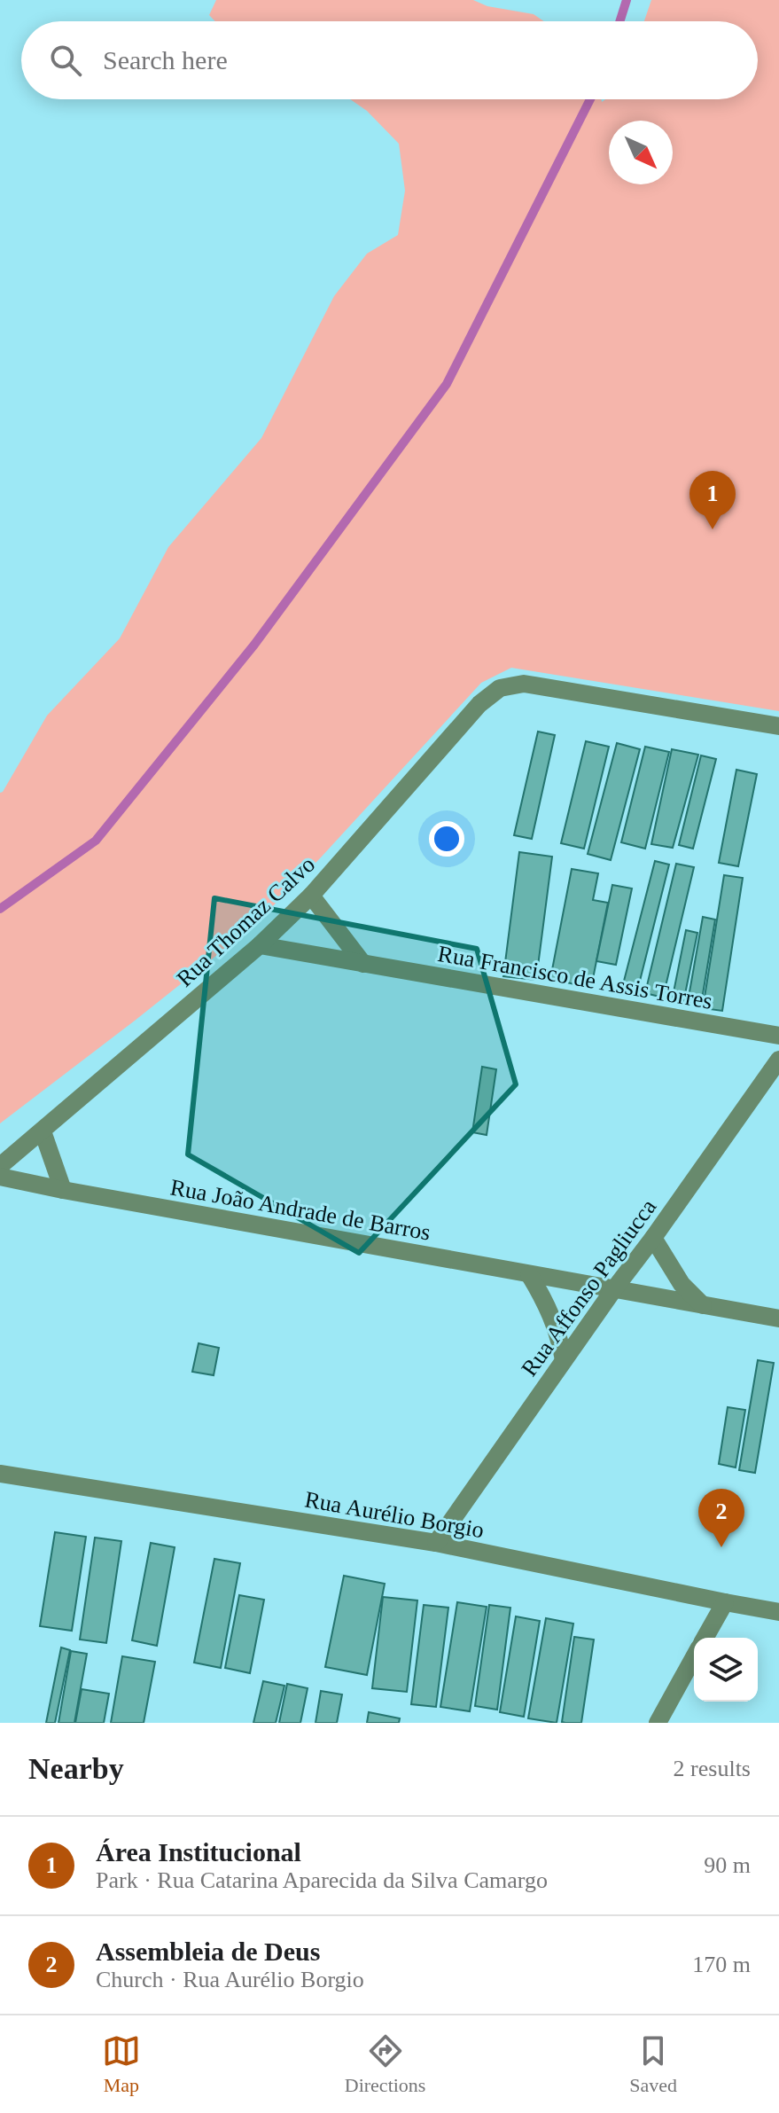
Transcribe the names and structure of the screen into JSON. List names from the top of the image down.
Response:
{
  "streets": {
    "street": [
      "Rua Thomaz Calvo",
      "Rua Francisco de Assis Torres",
      "Rua João Andrade de Barros",
      "Rua Affonso Pagliucca",
      "Rua Aurélio Borgio"
    ]
  },
  "crossings": [
    ["Rua Thomaz Calvo", "Rua Francisco de Assis Torres"],
    ["Rua João Andrade de Barros", "Rua Affonso Pagliucca"],
    ["Rua Affonso Pagliucca", "Rua Aurélio Borgio"]
  ],
  "north": "bottom right",
  "page": {
    "search": "Search here",
    "pins": ["1", "2"],
    "heading": ["Nearby", "2 results"],
    "list": [
      {
        "mark": "1",
        "name": "Área Institucional",
        "note": "Park · Rua Catarina Aparecida da Silva Camargo",
        "value": "90 m"
      },
      {
        "mark": "2",
        "name": "Assembleia de Deus",
        "note": "Church · Rua Aurélio Borgio",
        "value": "170 m"
      }
    ],
    "nav": ["Map", "Directions", "Saved"]
  }
}
